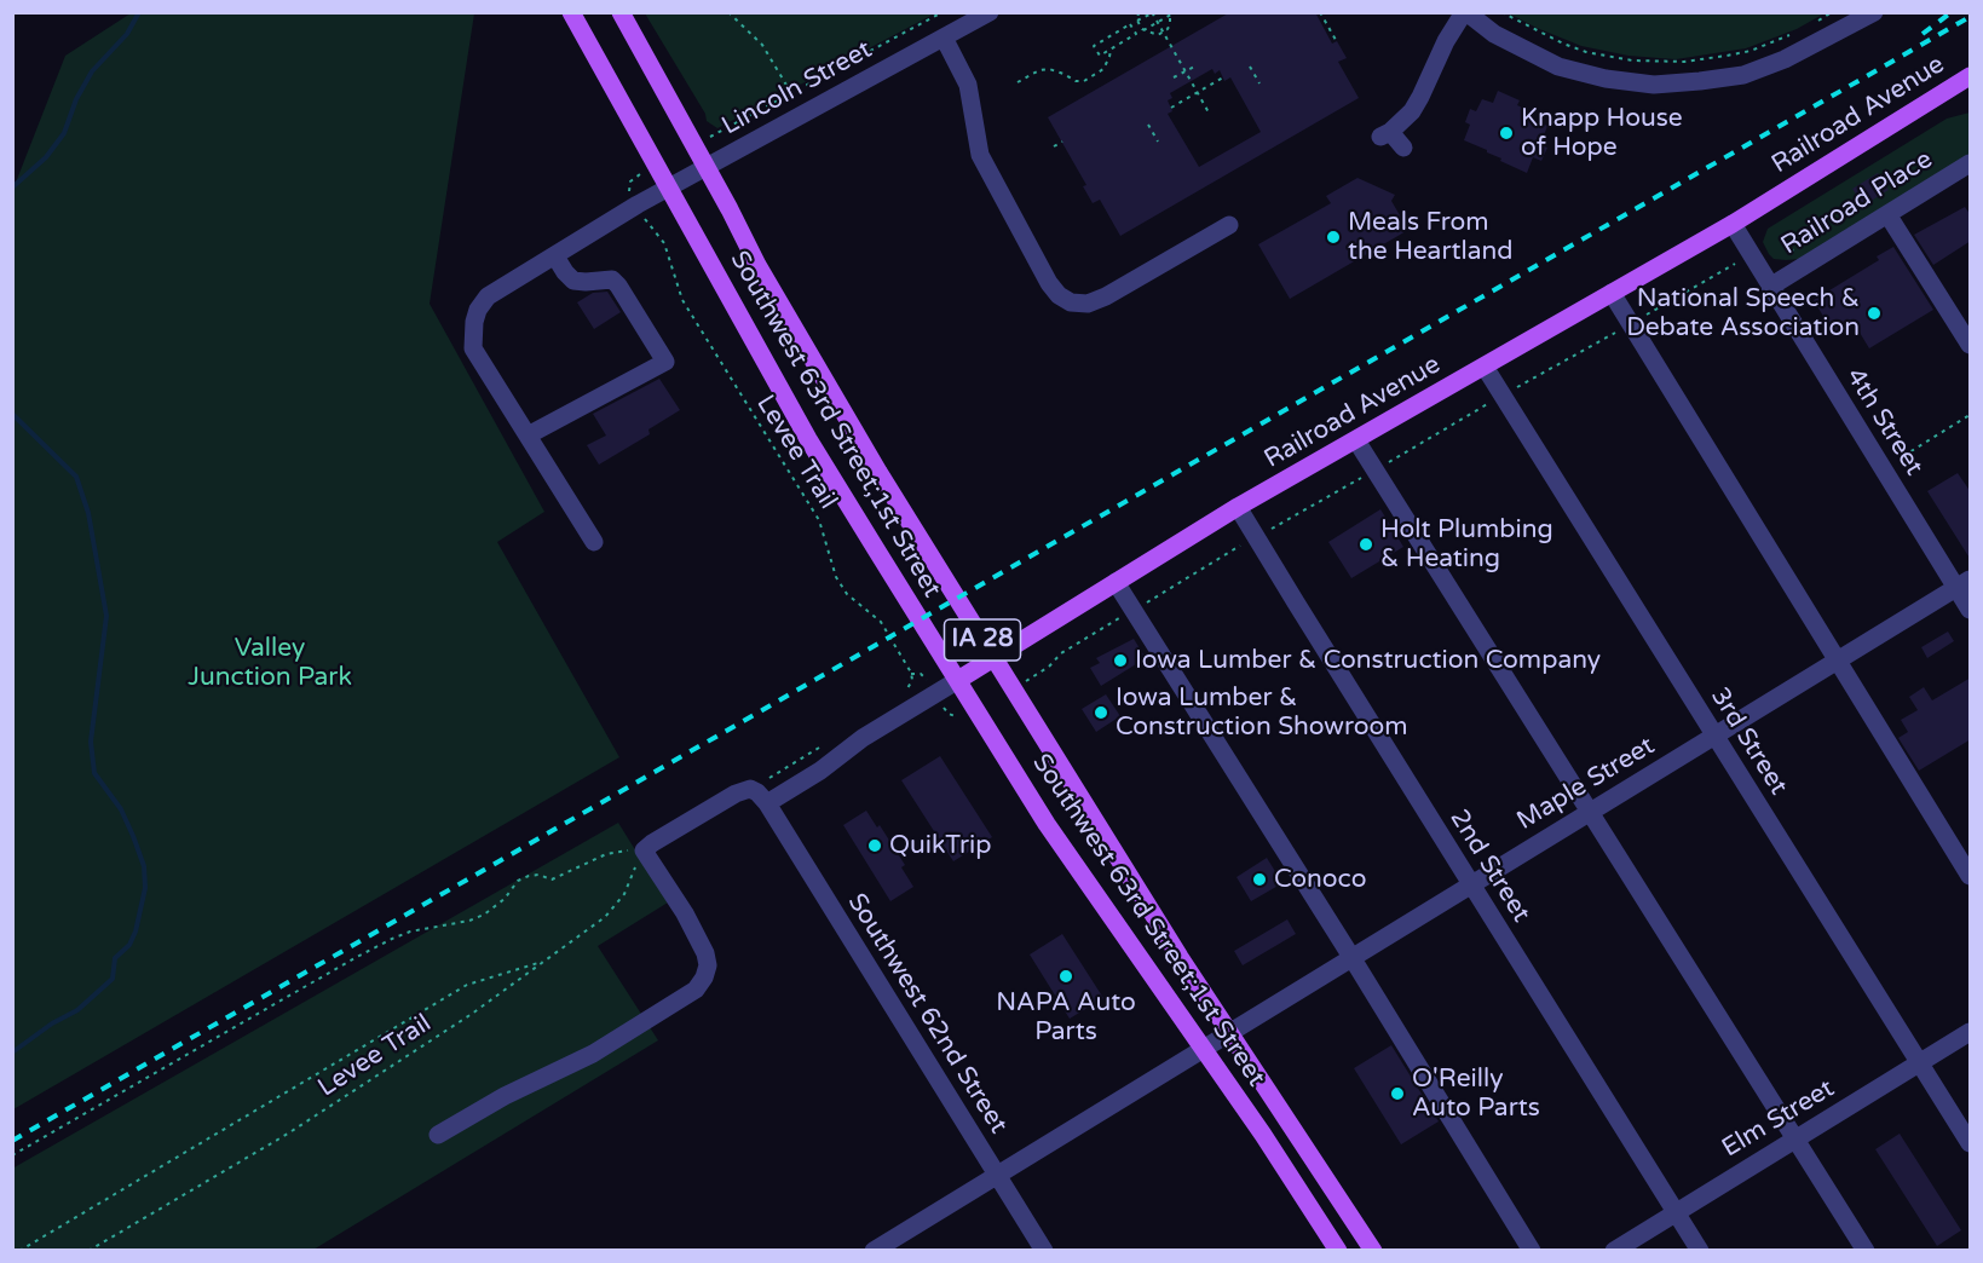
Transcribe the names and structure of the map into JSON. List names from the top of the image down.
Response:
{
  "streets": {
    "main road": ["Railroad Avenue", "Southwest 63rd Street;1st Street", "IA 28"],
    "street": [
      "Lincoln Street",
      "Railroad Place",
      "4th Street",
      "3rd Street",
      "Maple Street",
      "2nd Street",
      "Southwest 62nd Street",
      "Elm Street"
    ],
    "path": ["Levee Trail"]
  },
  "crossings": [
    ["Lincoln Street", "Southwest 63rd Street;1st Street"],
    ["Railroad Avenue", "4th Street"],
    ["Railroad Avenue", "Southwest 63rd Street;1st Street"],
    ["Railroad Avenue", "3rd Street"],
    ["Railroad Avenue", "2nd Street"],
    ["Railroad Avenue", "Southwest 62nd Street"],
    ["Railroad Place", "4th Street"],
    ["4th Street", "Maple Street"],
    ["Southwest 63rd Street;1st Street", "Maple Street"],
    ["3rd Street", "Maple Street"],
    ["3rd Street", "Elm Street"],
    ["Maple Street", "2nd Street"],
    ["Maple Street", "Southwest 62nd Street"],
    ["2nd Street", "Elm Street"]
  ],
  "parks": ["Valley Junction Park"],
  "places": [
    "Knapp House of Hope",
    "Meals From the Heartland",
    "National Speech & Debate Association",
    "Holt Plumbing & Heating",
    "Iowa Lumber & Construction Company",
    "Iowa Lumber & Construction Showroom",
    "QuikTrip",
    "Conoco",
    "NAPA Auto Parts",
    "O'Reilly Auto Parts"
  ]
}
